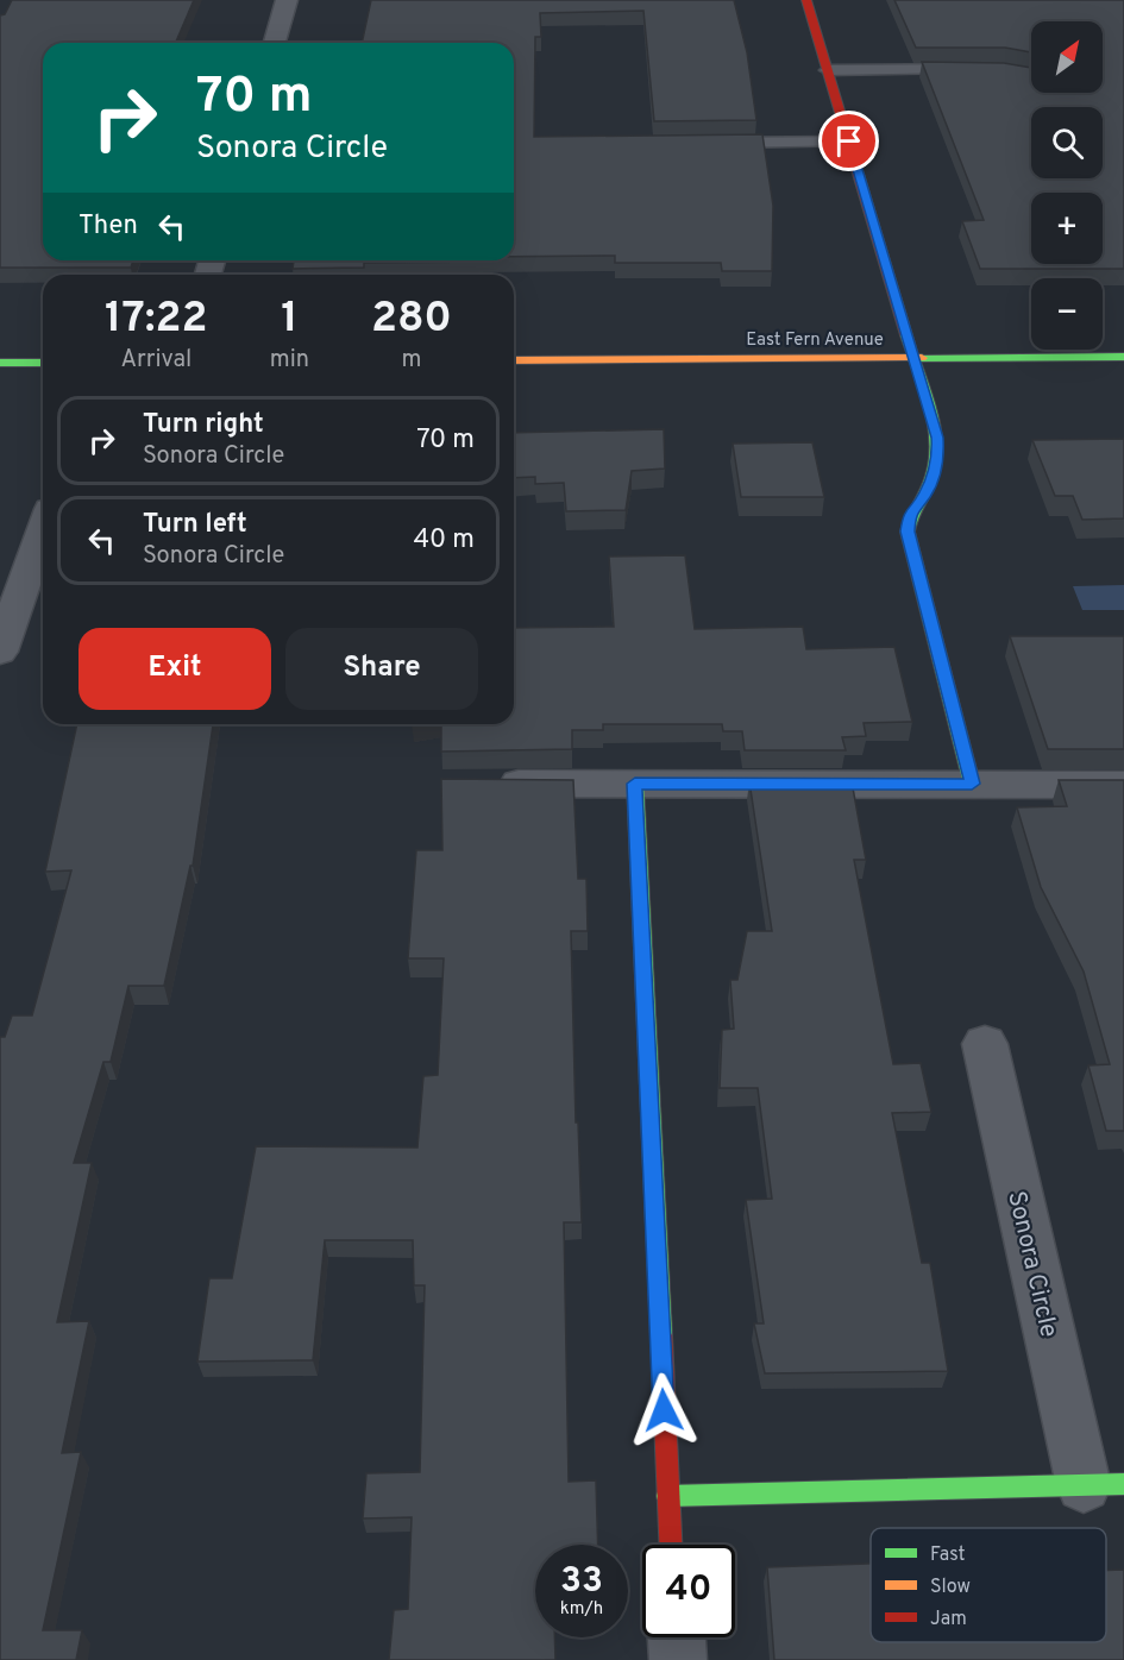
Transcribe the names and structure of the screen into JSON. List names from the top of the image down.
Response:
{
  "streets": {
    "street": ["East Fern Avenue", "Sonora Circle"]
  },
  "legend": ["Fast", "Slow", "Jam"],
  "north": "top right",
  "page": {
    "map_buttons": ["+", "−"],
    "turn": ["70 m", "Sonora Circle"],
    "then": "Then",
    "eta": [
      "17:22",
      "Arrival",
      "1",
      "min",
      "280",
      "m"
    ],
    "list": [
      {
        "name": "Turn right",
        "note": "Sonora Circle",
        "value": "70 m"
      },
      {
        "name": "Turn left",
        "note": "Sonora Circle",
        "value": "40 m"
      }
    ],
    "buttons": ["Exit", "Share"],
    "speed": "33 km/h",
    "limit": "40"
  }
}
